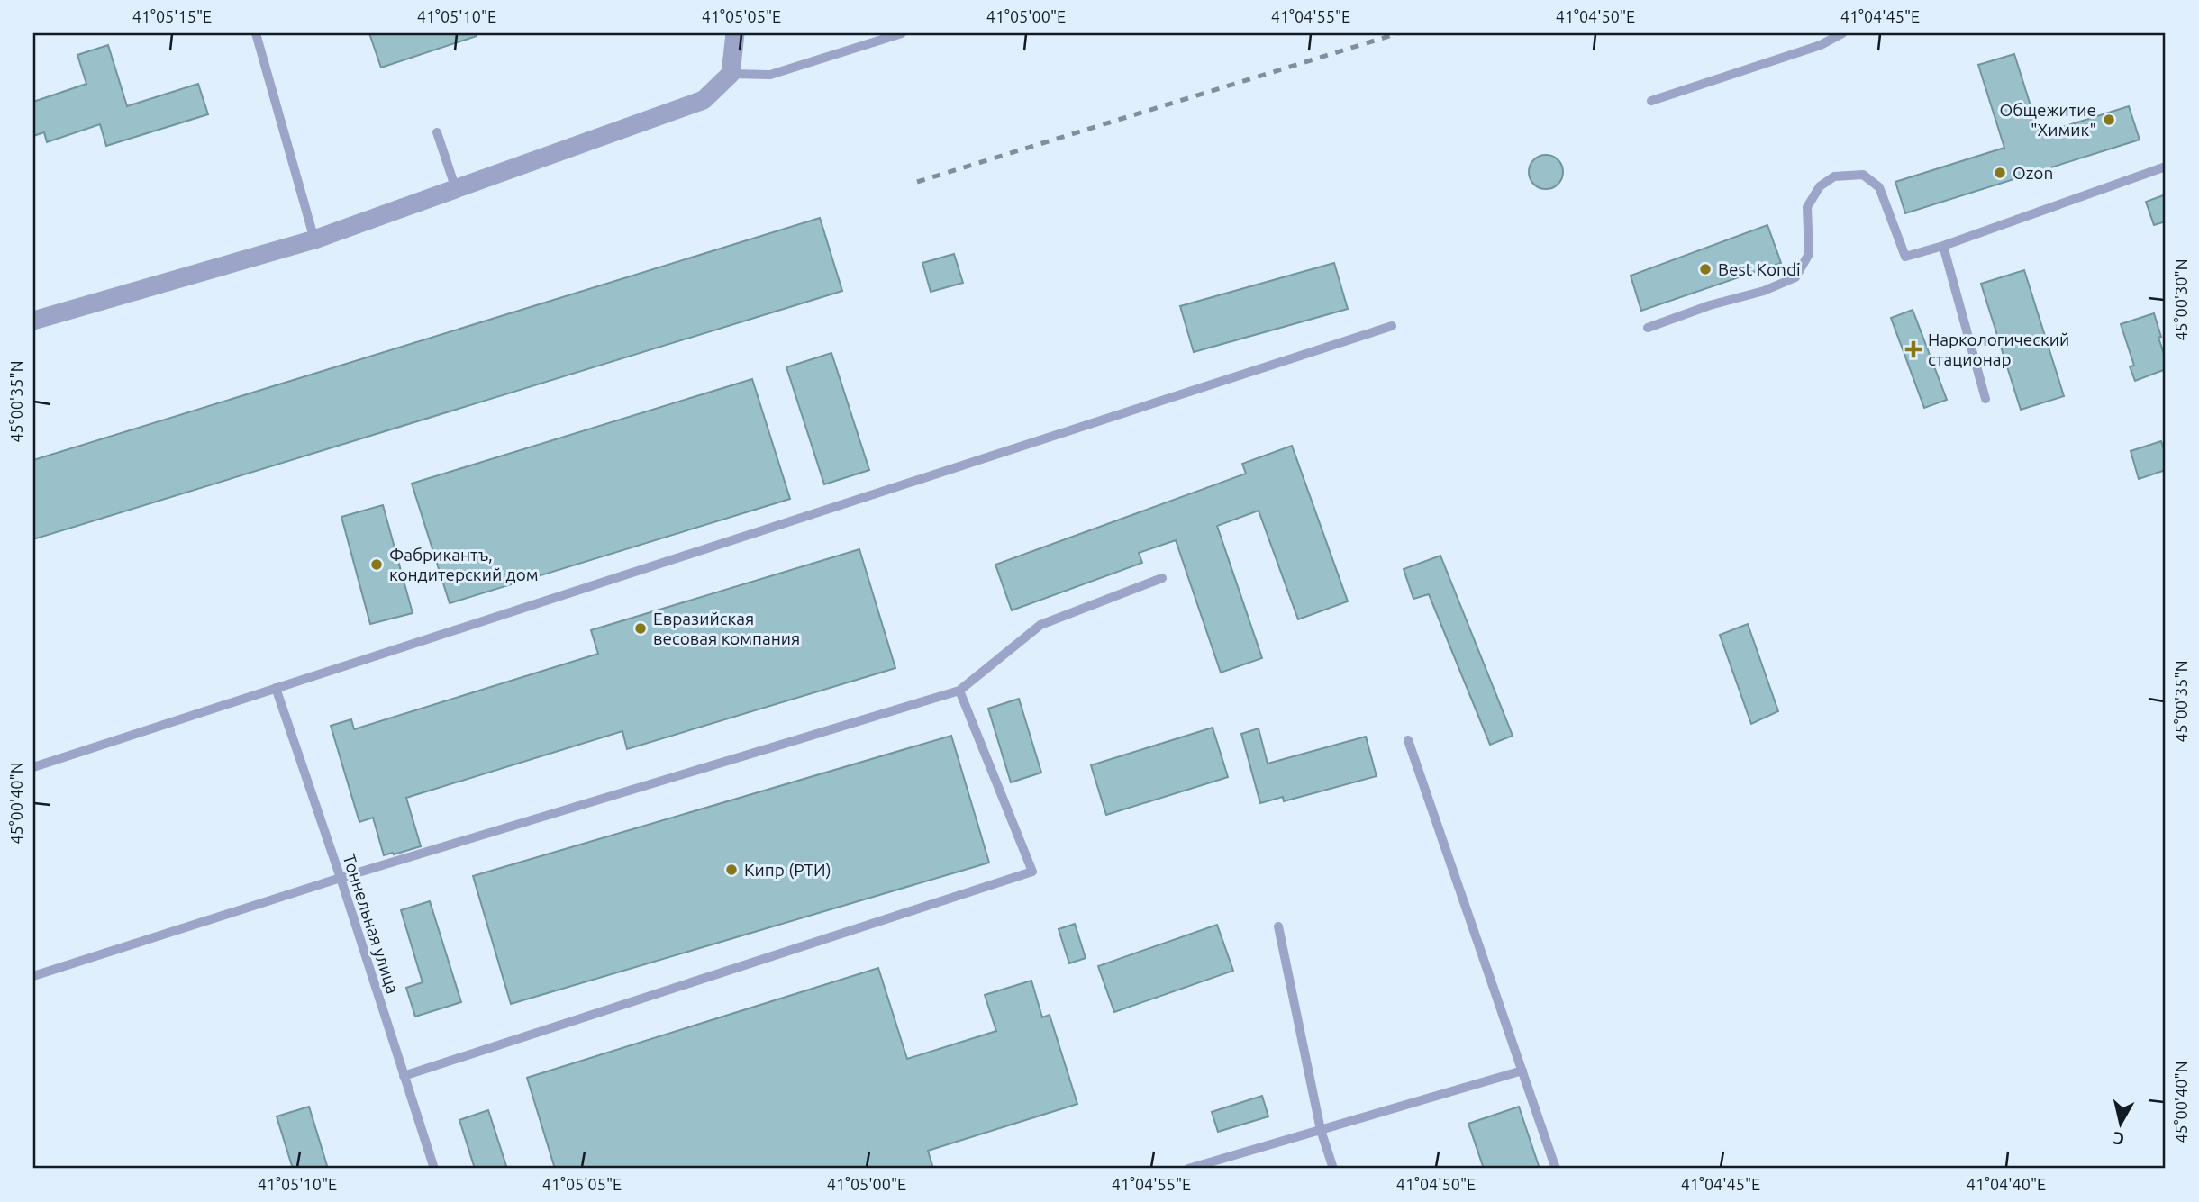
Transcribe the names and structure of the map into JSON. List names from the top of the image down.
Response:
{
  "streets": {
    "lane": ["Тоннельная улица"]
  },
  "places": {
    "other": [
      "Общежитие \"Химик\"",
      "Ozon",
      "Best Kondi",
      "Фабрикантъ, кондитерский дом",
      "Евразийская весовая компания",
      "Кипр (РТИ)"
    ],
    "health": ["Наркологический стационар"]
  },
  "north": "bottom",
  "coordinates": [
    "41°05'15\"E",
    "41°05'10\"E",
    "41°05'05\"E",
    "41°05'00\"E",
    "41°04'55\"E",
    "41°04'50\"E",
    "41°04'45\"E",
    "45°00'30\"N",
    "45°00'35\"N",
    "45°00'40\"N",
    "41°04'40\"E"
  ]
}
